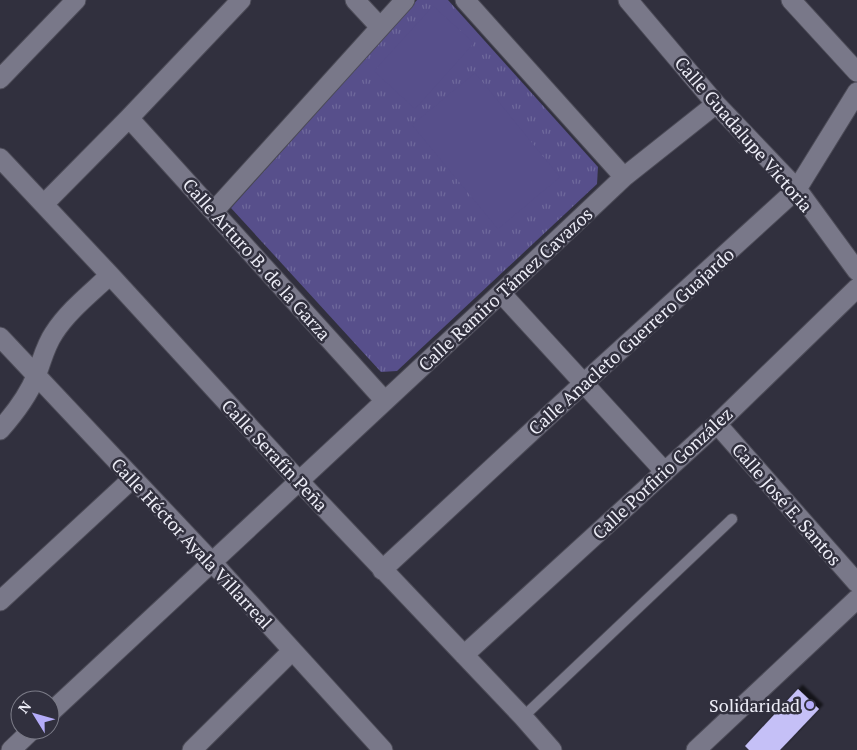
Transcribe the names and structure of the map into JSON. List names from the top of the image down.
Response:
{
  "streets": {
    "street": [
      "Calle Guadalupe Victoria",
      "Calle Arturo B. de la Garza",
      "Calle Ramiro Támez Cavazos",
      "Calle Anacleto Guerrero Guajardo",
      "Calle Serafín Peña",
      "Calle Porfirio González",
      "Calle José E. Santos",
      "Calle Héctor Ayala Villarreal"
    ]
  },
  "crossings": [
    ["Calle Guadalupe Victoria", "Calle Ramiro Támez Cavazos"],
    ["Calle Guadalupe Victoria", "Calle Anacleto Guerrero Guajardo"],
    ["Calle Arturo B. de la Garza", "Calle Ramiro Támez Cavazos"],
    ["Calle Ramiro Támez Cavazos", "Calle Serafín Peña"],
    ["Calle Ramiro Támez Cavazos", "Calle Héctor Ayala Villarreal"],
    ["Calle Anacleto Guerrero Guajardo", "Calle Serafín Peña"],
    ["Calle Serafín Peña", "Calle Porfirio González"],
    ["Calle Porfirio González", "Calle José E. Santos"]
  ],
  "places": ["Solidaridad"],
  "north": "top left"
}
